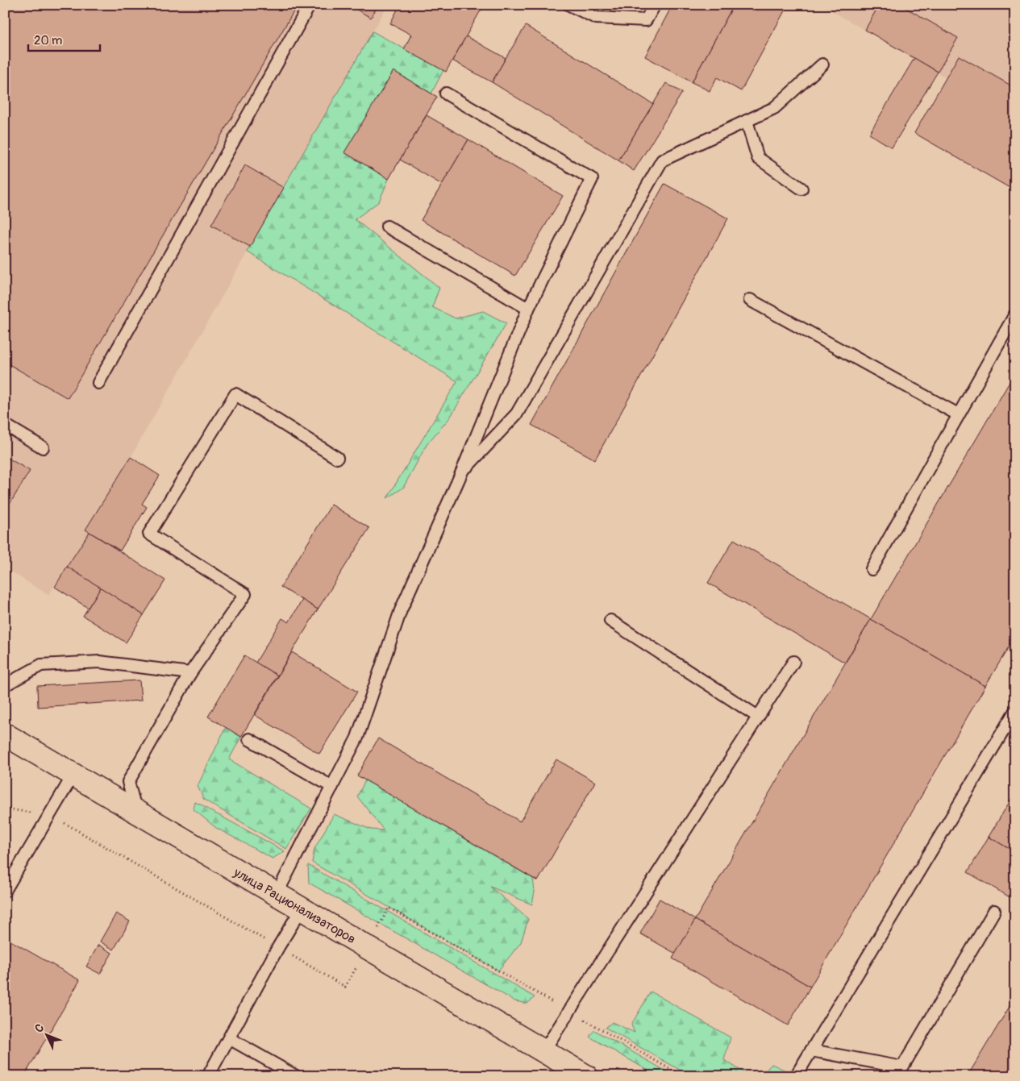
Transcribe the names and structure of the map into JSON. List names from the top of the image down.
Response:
{
  "streets": {
    "main road": ["улица Рационализаторов"]
  },
  "scale_bar": "20 m",
  "north": "top left"
}
